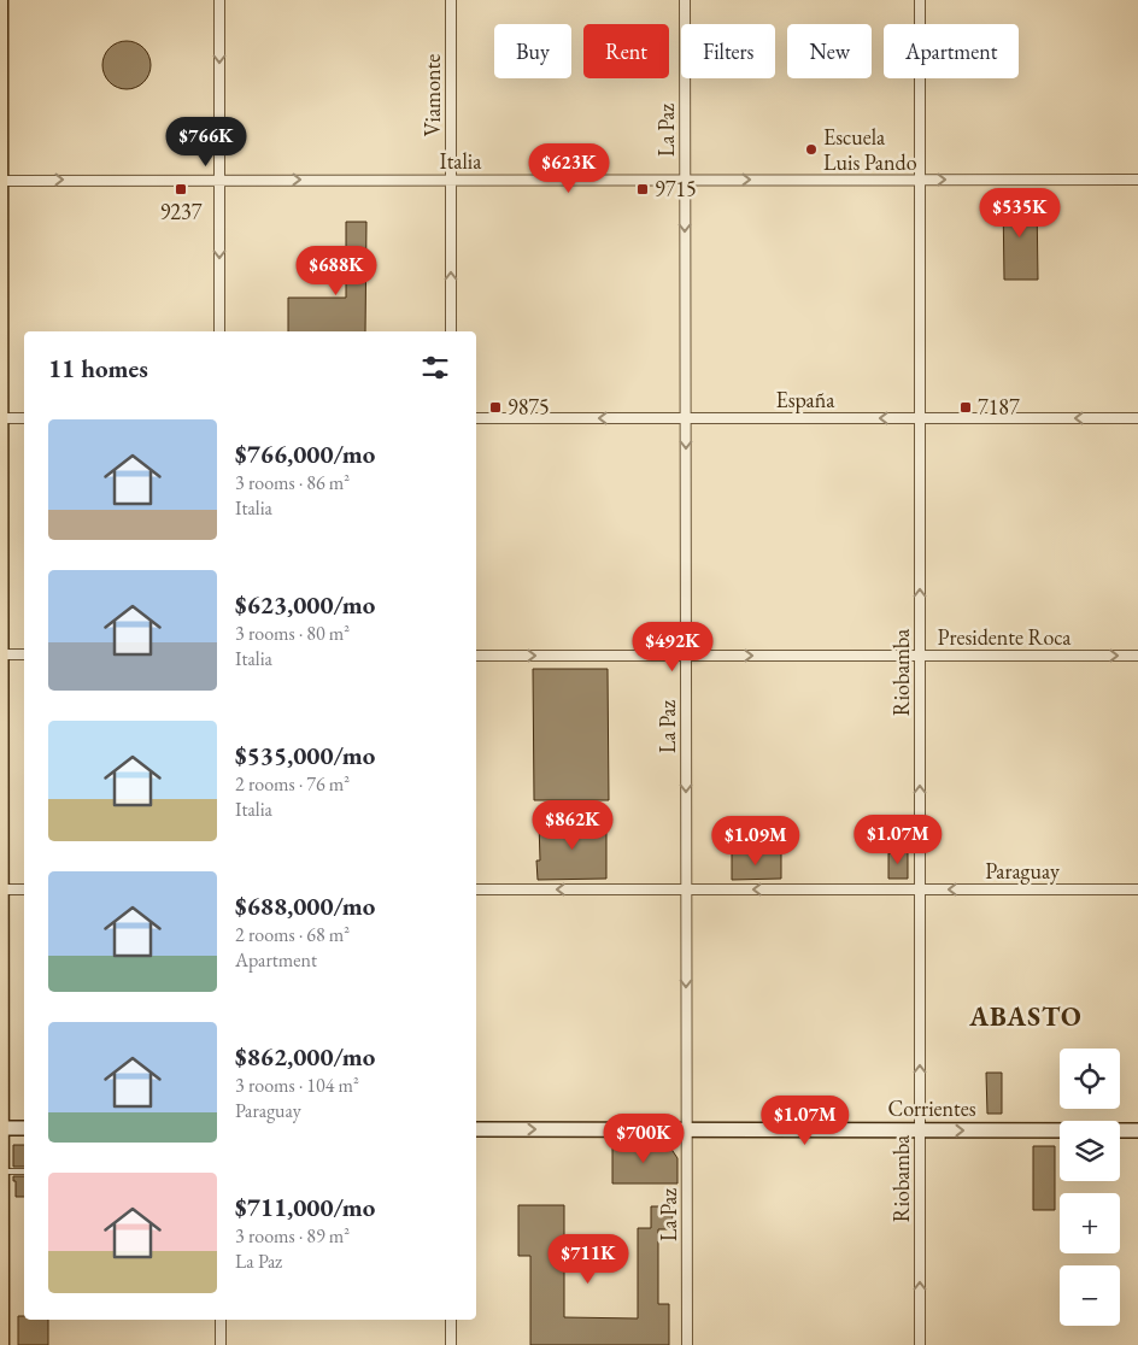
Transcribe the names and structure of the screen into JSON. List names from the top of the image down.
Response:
{
  "streets": {
    "main road": ["Corrientes"],
    "street": [
      "Viamonte",
      "La Paz",
      "Italia",
      "España",
      "Presidente Roca",
      "Riobamba",
      "Paraguay"
    ]
  },
  "crossings": [
    ["Viamonte", "Italia"],
    ["La Paz", "Italia"],
    ["La Paz", "España"],
    ["La Paz", "Presidente Roca"],
    ["La Paz", "Paraguay"],
    ["La Paz", "Corrientes"],
    ["Italia", "Riobamba"],
    ["España", "Riobamba"],
    ["Presidente Roca", "Riobamba"],
    ["Riobamba", "Paraguay"],
    ["Riobamba", "Corrientes"]
  ],
  "one_way": [
    "Viamonte",
    "La Paz",
    "Italia",
    "España",
    "Presidente Roca",
    "Riobamba",
    "Paraguay",
    "Corrientes"
  ],
  "districts": ["ABASTO"],
  "places": {
    "other": ["Escuela Luis Pando"],
    "transit": [
      "9237",
      "9715",
      "9875",
      "7187"
    ]
  },
  "page": {
    "chip": [
      "Buy",
      "Rent",
      "Filters",
      "New",
      "Apartment"
    ],
    "price": [
      "$766K",
      "$623K",
      "$535K",
      "$688K",
      "$492K",
      "$862K",
      "$1.07M",
      "$1.09M",
      "$1.07M",
      "$700K",
      "$711K"
    ],
    "heading": "11 homes",
    "list": [
      {
        "name": "$766,000/mo",
        "note": "3 rooms · 86 m² · Italia"
      },
      {
        "name": "$623,000/mo",
        "note": "3 rooms · 80 m² · Italia"
      },
      {
        "name": "$535,000/mo",
        "note": "2 rooms · 76 m² · Italia"
      },
      {
        "name": "$688,000/mo",
        "note": "2 rooms · 68 m² · Apartment"
      },
      {
        "name": "$862,000/mo",
        "note": "3 rooms · 104 m² · Paraguay"
      },
      {
        "name": "$711,000/mo",
        "note": "3 rooms · 89 m² · La Paz"
      }
    ],
    "map_buttons": ["+", "−"]
  }
}
